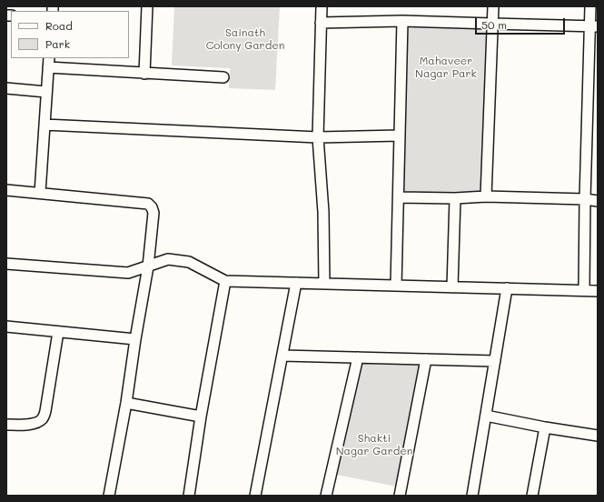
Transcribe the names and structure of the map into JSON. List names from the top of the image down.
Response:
{
  "parks": ["Sainath Colony Garden", "Mahaveer Nagar Park", "Shakti Nagar Garden"],
  "legend": ["Road", "Park"],
  "scale_bar": "50 m"
}
